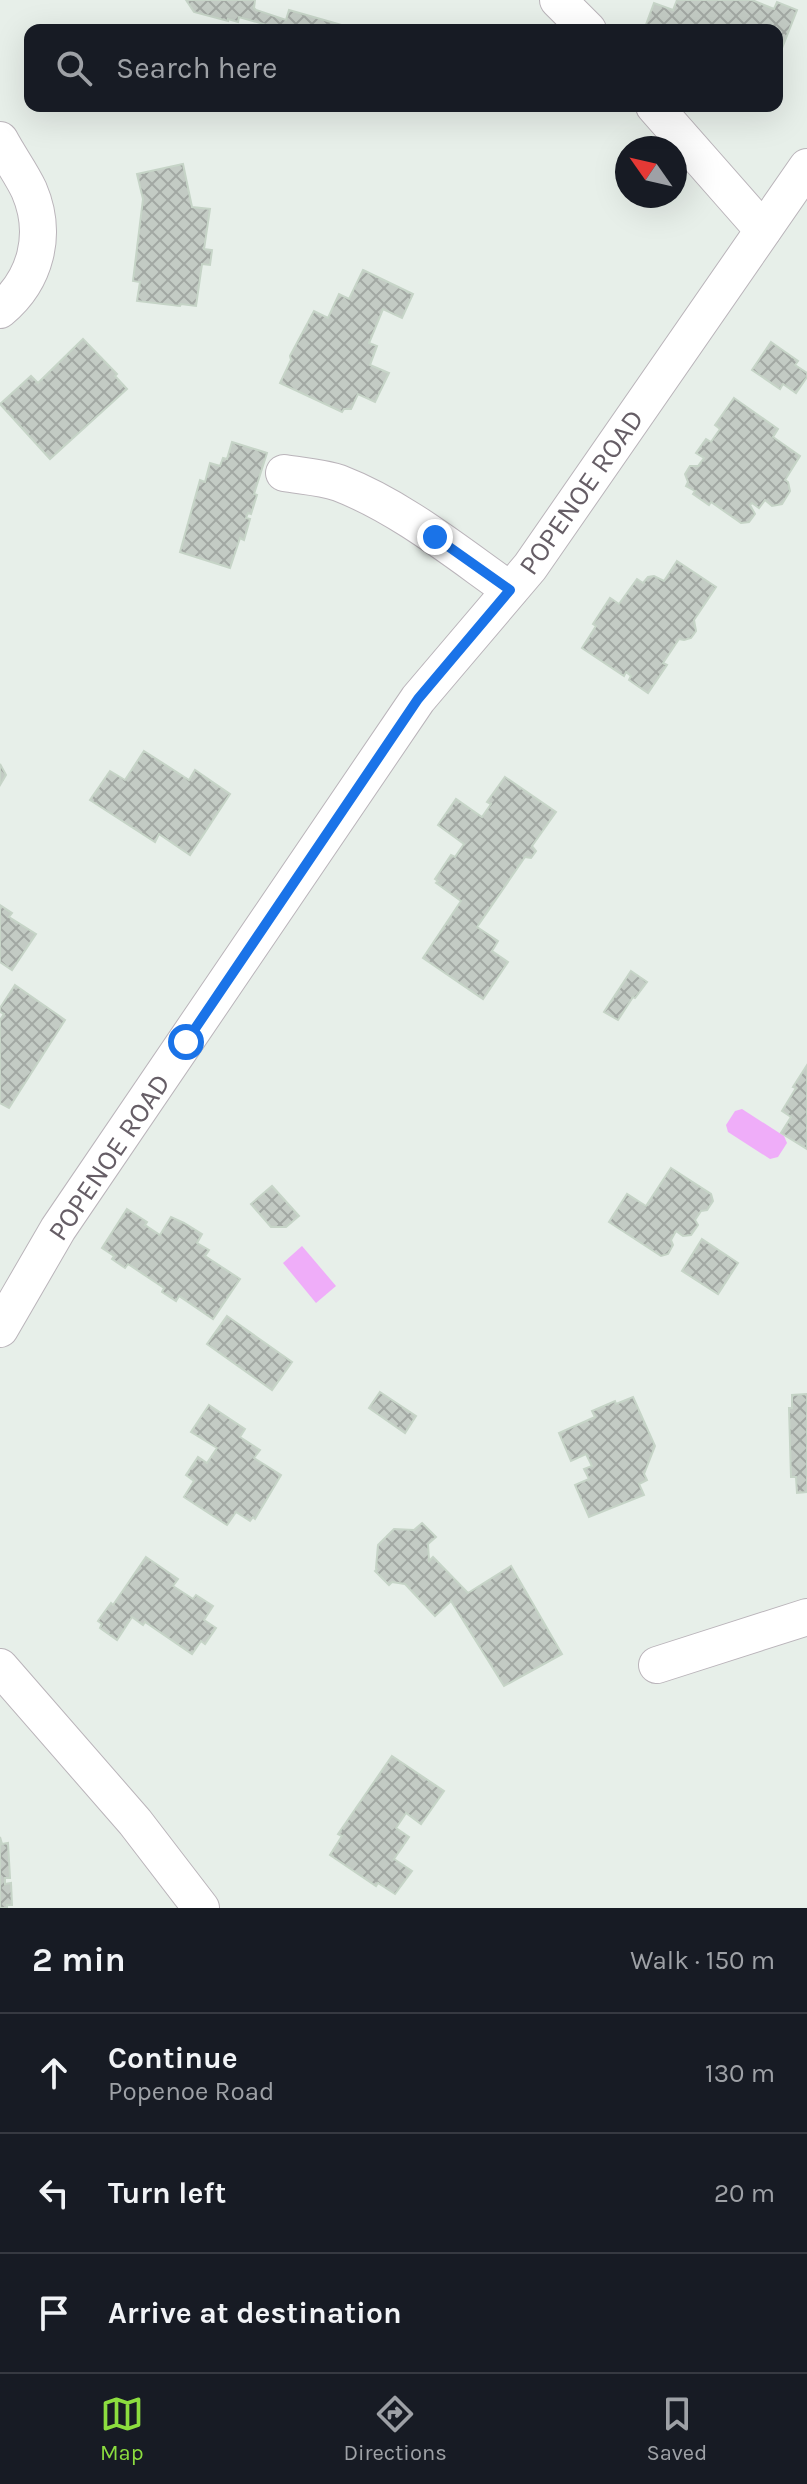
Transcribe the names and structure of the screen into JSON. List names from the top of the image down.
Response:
{
  "streets": {
    "street": ["POPENOE ROAD"]
  },
  "north": "top left",
  "page": {
    "search": "Search here",
    "heading": ["2 min", "Walk · 150 m"],
    "list": [
      ["Continue", "Popenoe Road", "130 m"],
      ["Turn left", "20 m"],
      "Arrive at destination"
    ],
    "nav": ["Map", "Directions", "Saved"]
  }
}
